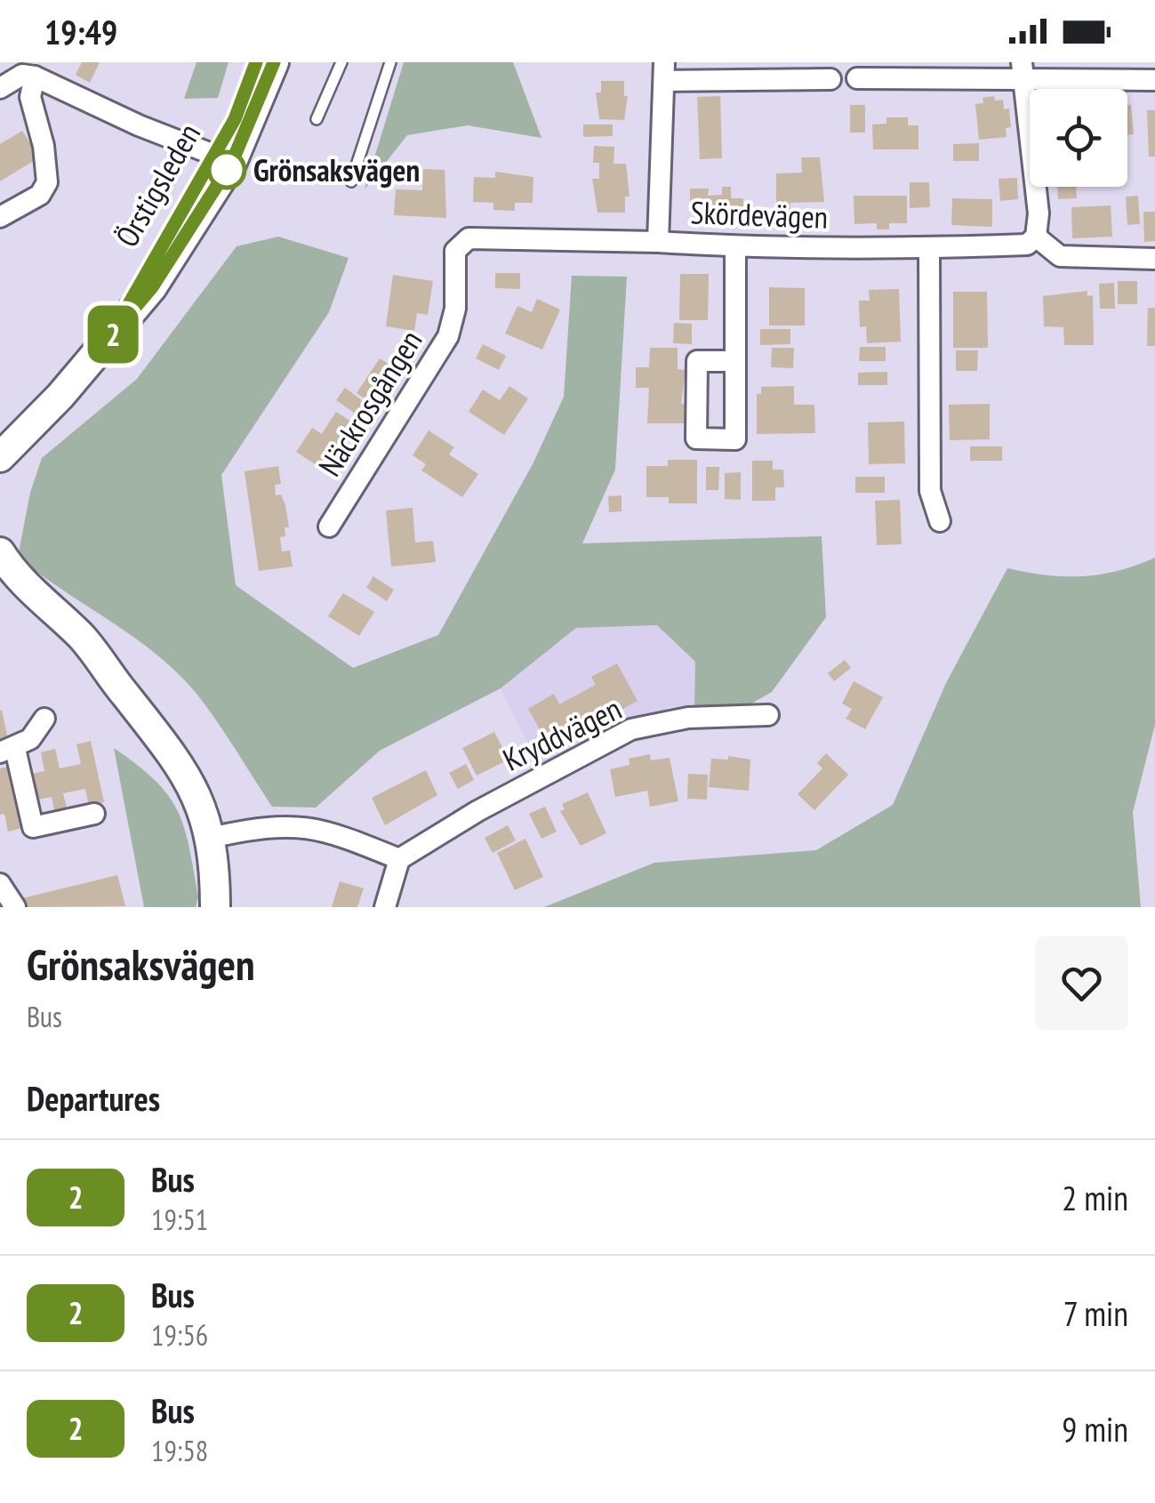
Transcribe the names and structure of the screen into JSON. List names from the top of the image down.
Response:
{
  "streets": {
    "street": [
      "Örstigsleden",
      "Skördevägen",
      "Näckrosgången",
      "Kryddvägen"
    ]
  },
  "crossings": [
    ["Skördevägen", "Näckrosgången"]
  ],
  "places": ["Grönsaksvägen"],
  "lines": ["bus line 2"],
  "page": {
    "status": "19:49",
    "on_map": "2",
    "heading": [
      ["Grönsaksvägen", "Bus"],
      "Departures"
    ],
    "list": [
      {
        "mark": "2",
        "name": "Bus",
        "note": "19:51",
        "value": "2 min"
      },
      {
        "mark": "2",
        "name": "Bus",
        "note": "19:56",
        "value": "7 min"
      },
      {
        "mark": "2",
        "name": "Bus",
        "note": "19:58",
        "value": "9 min"
      }
    ]
  }
}
